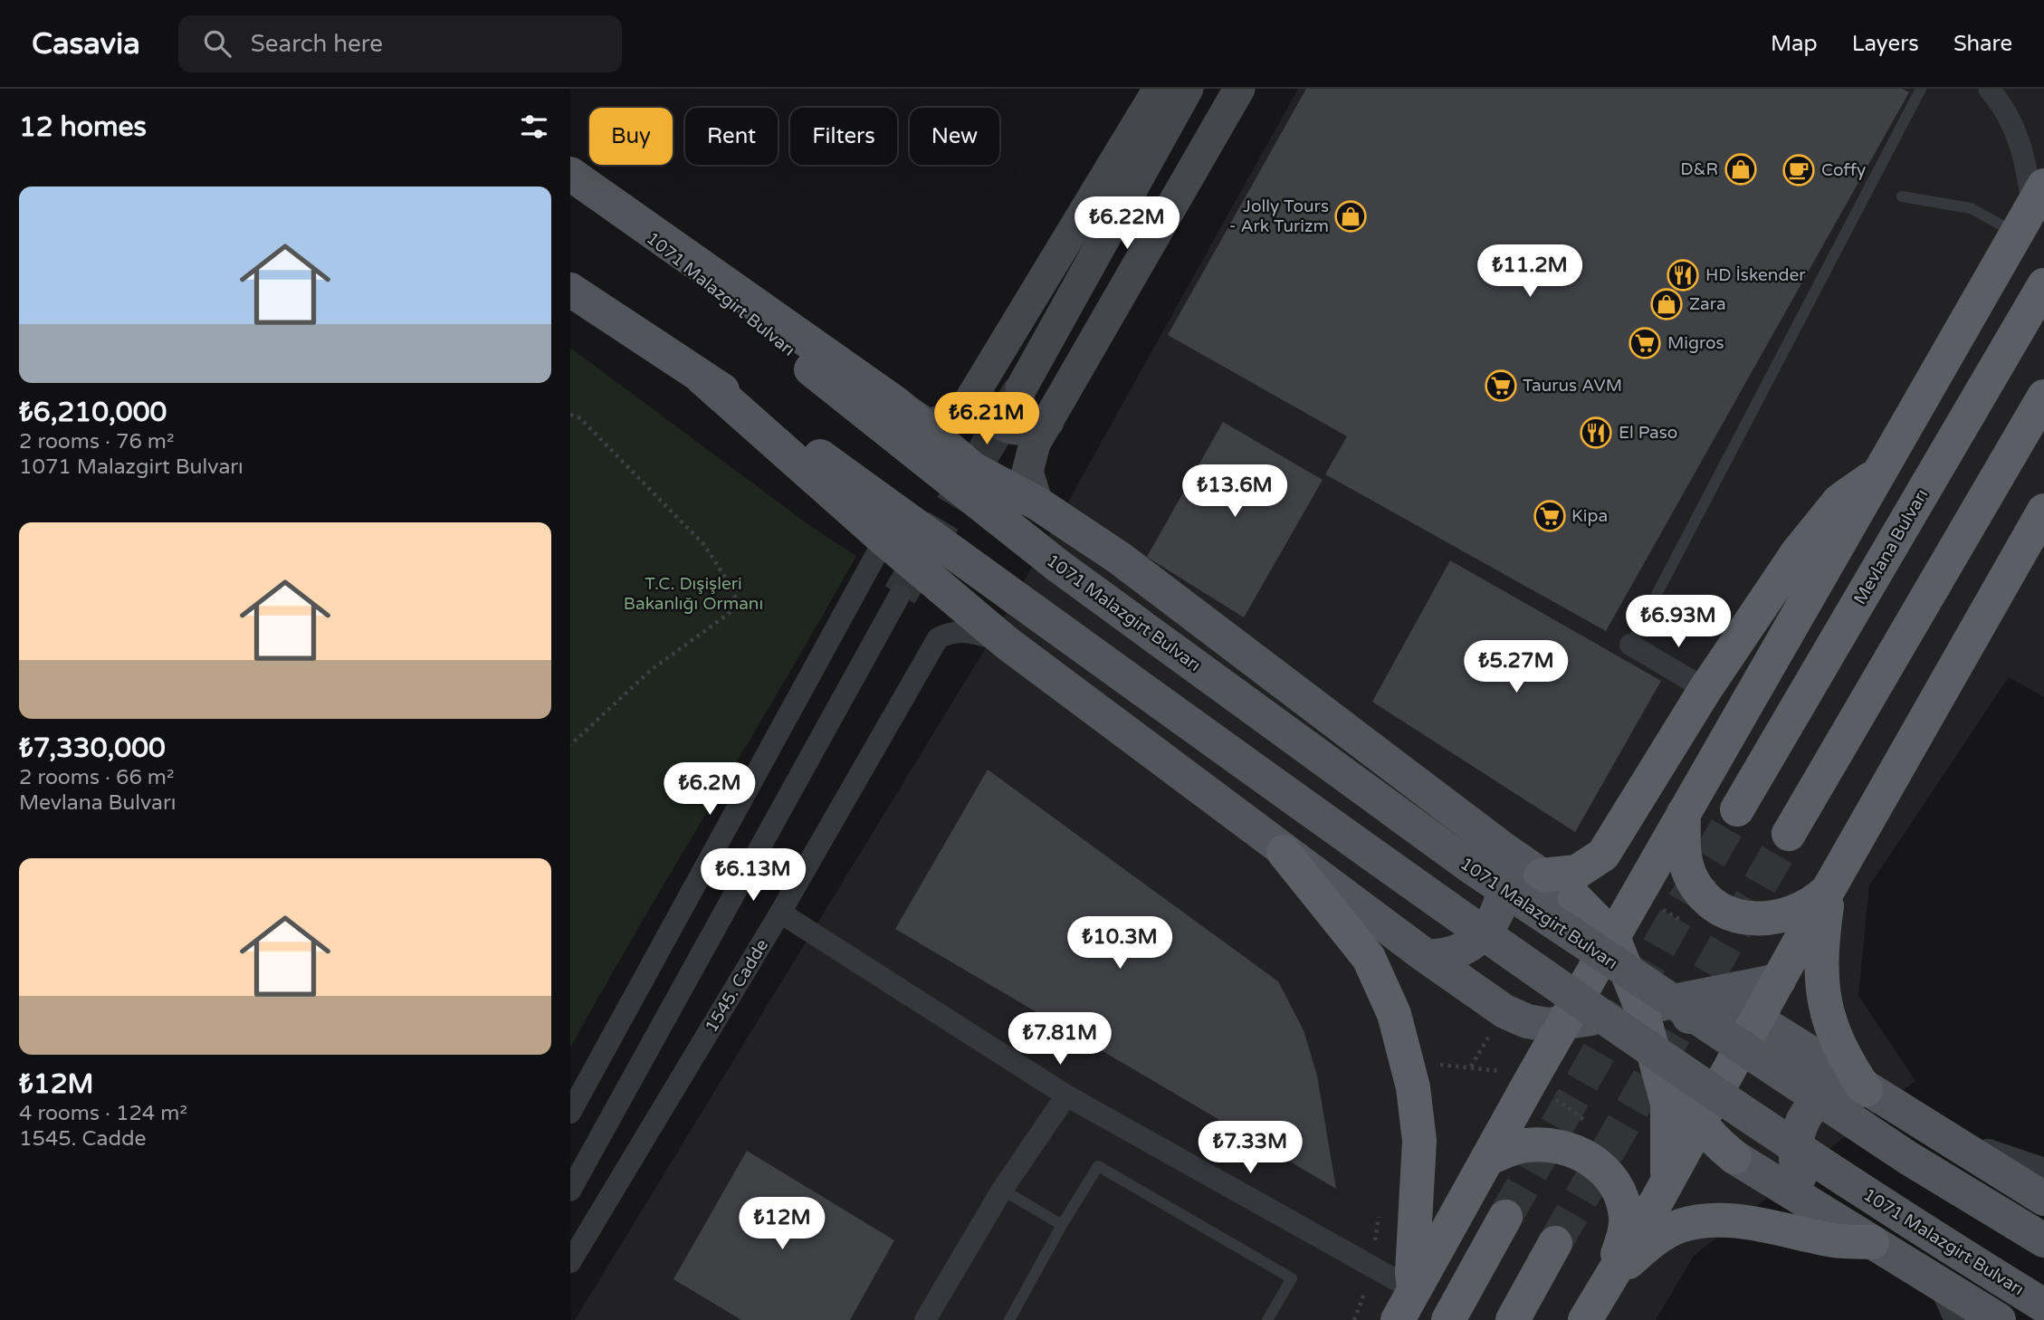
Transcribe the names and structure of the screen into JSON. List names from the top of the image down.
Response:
{
  "streets": {
    "highway": ["Mevlana Bulvarı"],
    "main road": ["1071 Malazgirt Bulvarı"],
    "street": ["1545. Cadde"]
  },
  "crossings": [
    ["1071 Malazgirt Bulvarı", "1545. Cadde"]
  ],
  "parks": ["T.C. Dışişleri Bakanlığı Ormanı"],
  "places": {
    "shop": ["D&R", "Jolly Tours - Ark Turizm", "Zara"],
    "cafe": ["Coffy"],
    "restaurant": ["HD İskender", "El Paso"],
    "supermarket": ["Migros", "Taurus AVM", "Kipa"]
  },
  "page": {
    "header": "Casavia",
    "search": "Search here",
    "nav": ["Map", "Layers", "Share"],
    "heading": "12 homes",
    "chip": [
      "Buy",
      "Rent",
      "Filters",
      "New"
    ],
    "list": [
      {
        "name": "₺6,210,000",
        "note": "2 rooms · 76 m² · 1071 Malazgirt Bulvarı"
      },
      {
        "name": "₺7,330,000",
        "note": "2 rooms · 66 m² · Mevlana Bulvarı"
      },
      {
        "name": "₺12M",
        "note": "4 rooms · 124 m² · 1545. Cadde"
      }
    ],
    "price": [
      "₺6.22M",
      "₺11.2M",
      "₺6.21M",
      "₺13.6M",
      "₺6.93M",
      "₺5.27M",
      "₺6.2M",
      "₺6.13M",
      "₺10.3M",
      "₺7.81M",
      "₺7.33M",
      "₺12M"
    ]
  }
}
